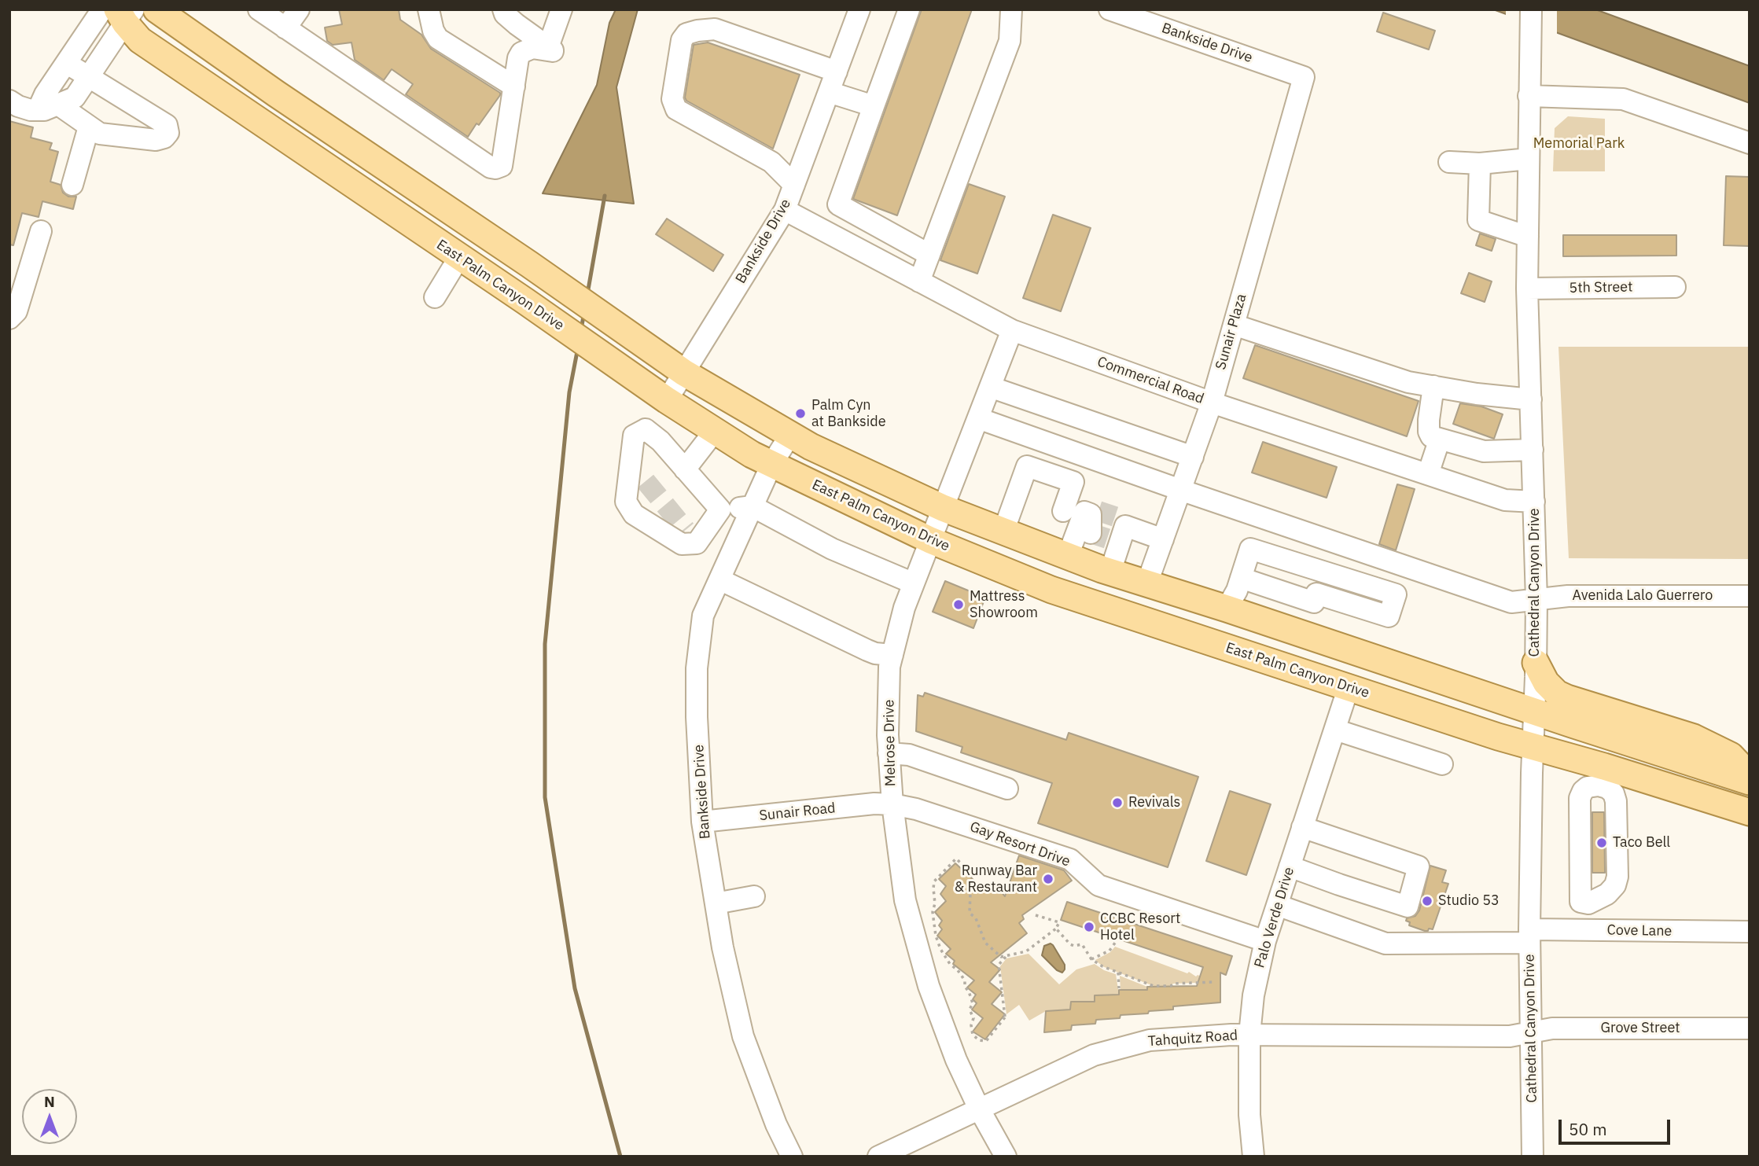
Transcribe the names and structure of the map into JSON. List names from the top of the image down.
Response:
{
  "streets": {
    "main road": ["East Palm Canyon Drive"],
    "street": [
      "Bankside Drive",
      "5th Street",
      "Sunair Plaza",
      "Commercial Road",
      "Cathedral Canyon Drive",
      "Avenida Lalo Guerrero",
      "Melrose Drive",
      "Sunair Road",
      "Gay Resort Drive",
      "Palo Verde Drive",
      "Cove Lane",
      "Grove Street",
      "Tahquitz Road"
    ]
  },
  "crossings": [
    ["Bankside Drive", "East Palm Canyon Drive"],
    ["Bankside Drive", "Sunair Plaza"],
    ["Bankside Drive", "Commercial Road"],
    ["Bankside Drive", "Sunair Road"],
    ["East Palm Canyon Drive", "Cathedral Canyon Drive"],
    ["East Palm Canyon Drive", "Melrose Drive"],
    ["East Palm Canyon Drive", "Palo Verde Drive"],
    ["5th Street", "Cathedral Canyon Drive"],
    ["Sunair Plaza", "Commercial Road"],
    ["Sunair Plaza", "Avenida Lalo Guerrero"],
    ["Commercial Road", "Cathedral Canyon Drive"],
    ["Commercial Road", "Melrose Drive"],
    ["Cathedral Canyon Drive", "Avenida Lalo Guerrero"],
    ["Cathedral Canyon Drive", "Cove Lane"],
    ["Cathedral Canyon Drive", "Grove Street"],
    ["Cathedral Canyon Drive", "Tahquitz Road"],
    ["Avenida Lalo Guerrero", "Melrose Drive"],
    ["Melrose Drive", "Sunair Road"],
    ["Melrose Drive", "Gay Resort Drive"],
    ["Melrose Drive", "Tahquitz Road"],
    ["Sunair Road", "Gay Resort Drive"],
    ["Gay Resort Drive", "Palo Verde Drive"],
    ["Palo Verde Drive", "Cove Lane"],
    ["Palo Verde Drive", "Tahquitz Road"],
    ["Grove Street", "Tahquitz Road"]
  ],
  "parks": ["Memorial Park"],
  "places": [
    "Palm Cyn at Bankside",
    "Mattress Showroom",
    "Revivals",
    "Taco Bell",
    "Runway Bar & Restaurant",
    "Studio 53",
    "CCBC Resort Hotel"
  ],
  "scale_bar": "50 m",
  "north": "top"
}
